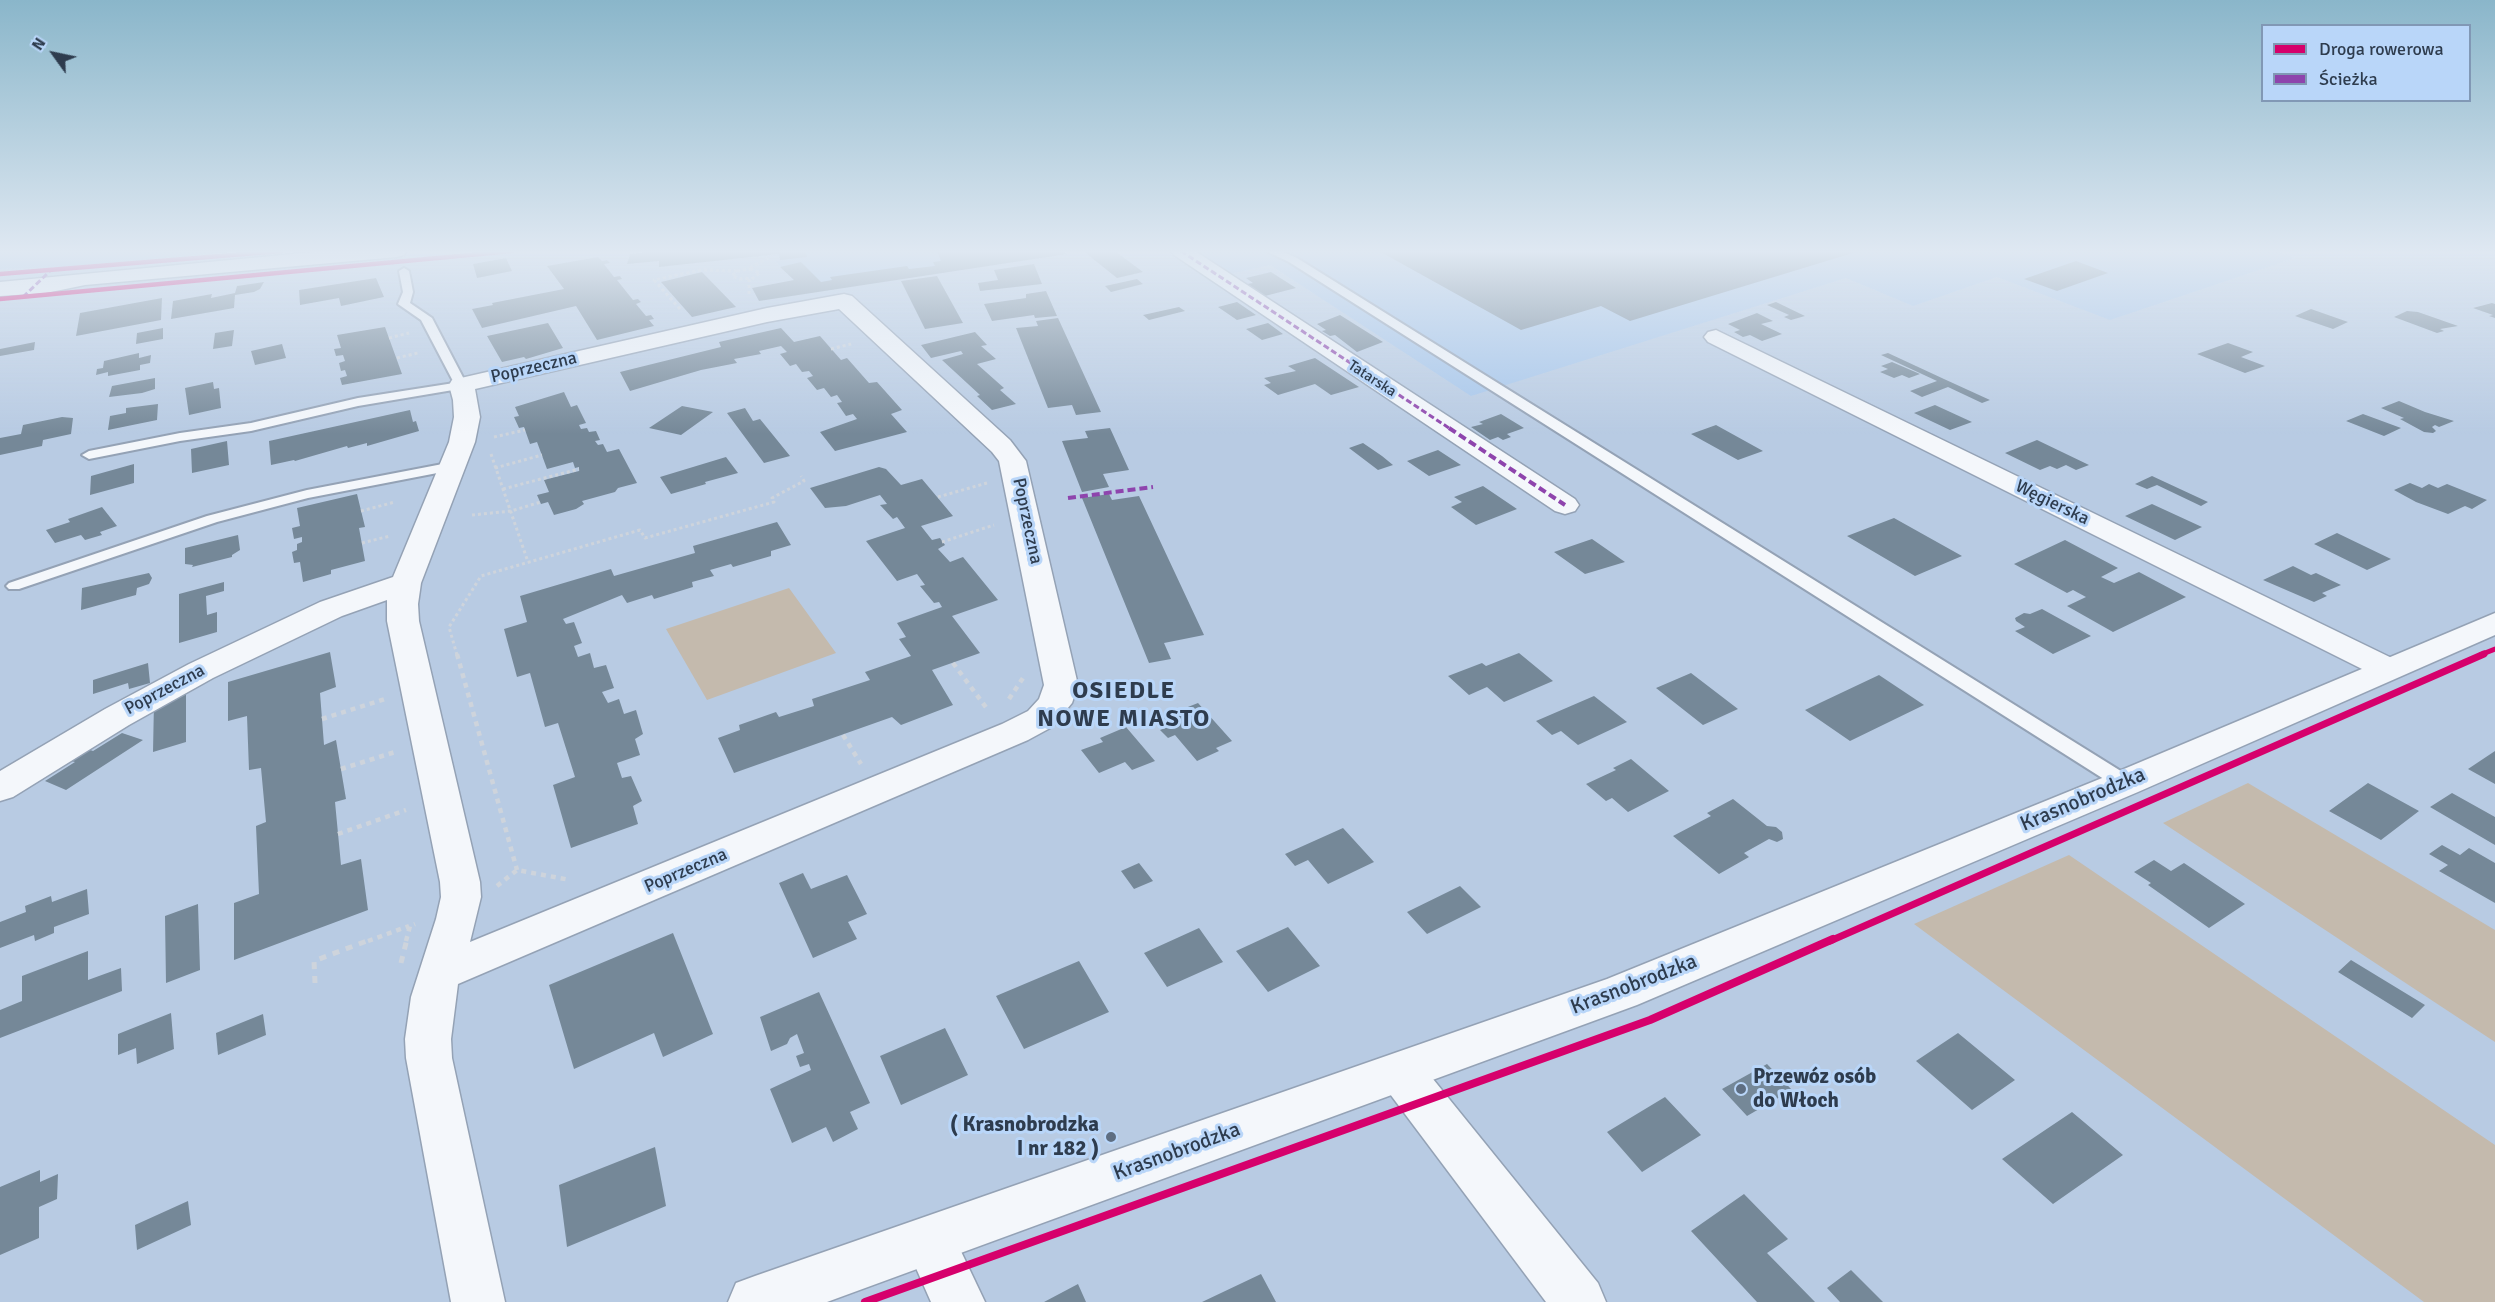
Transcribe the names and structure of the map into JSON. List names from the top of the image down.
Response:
{
  "streets": {
    "street": [
      "Poprzeczna",
      "Tatarska",
      "Węgierska",
      "Krasnobrodzka"
    ]
  },
  "crossings": [
    ["Węgierska", "Krasnobrodzka"]
  ],
  "districts": ["OSIEDLE NOWE MIASTO"],
  "places": ["Przewóz osób do Włoch", "( Krasnobrodzka I nr 182 )"],
  "legend": ["Droga rowerowa", "Ścieżka"],
  "north": "top left"
}
